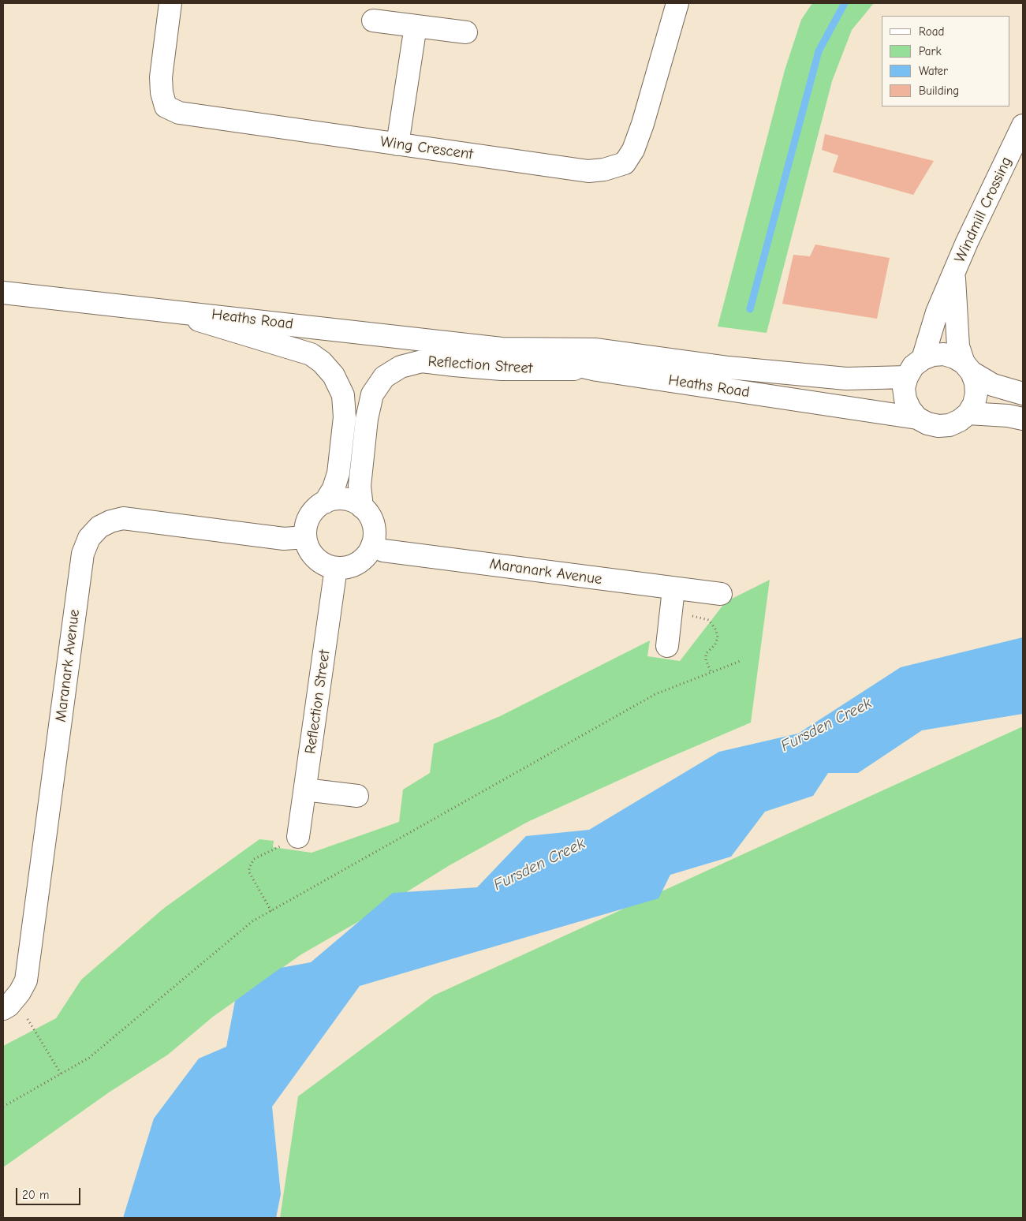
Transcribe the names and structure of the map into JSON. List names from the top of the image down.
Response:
{
  "streets": {
    "street": [
      "Wing Crescent",
      "Windmill Crossing",
      "Heaths Road",
      "Reflection Street",
      "Maranark Avenue"
    ]
  },
  "crossings": [
    ["Windmill Crossing", "Heaths Road"],
    ["Heaths Road", "Reflection Street"],
    ["Reflection Street", "Maranark Avenue"]
  ],
  "water": ["Fursden Creek"],
  "legend": [
    "Road",
    "Park",
    "Water",
    "Building"
  ],
  "scale_bar": "20 m"
}
